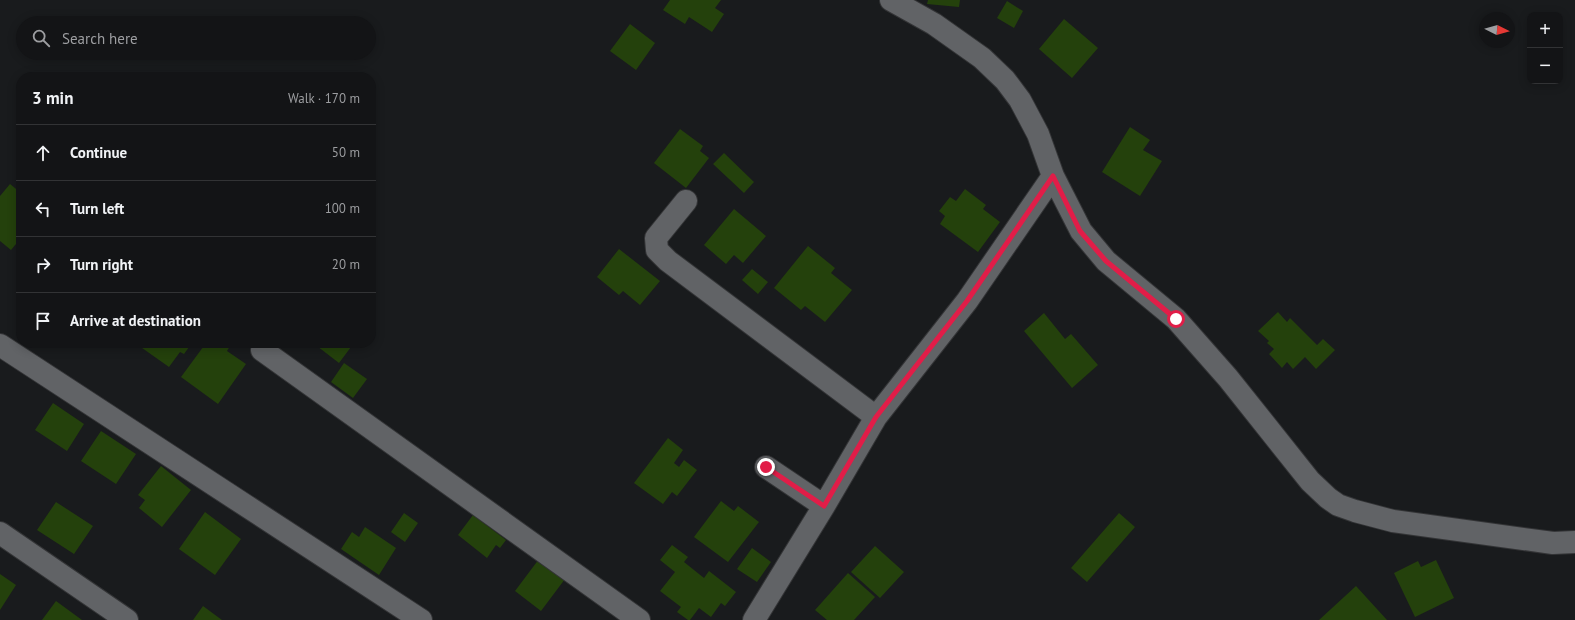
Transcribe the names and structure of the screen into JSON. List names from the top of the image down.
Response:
{
  "north": "right",
  "page": {
    "map_buttons": ["+", "−"],
    "search": "Search here",
    "heading": ["3 min", "Walk · 170 m"],
    "list": [
      ["Continue", "50 m"],
      ["Turn left", "100 m"],
      ["Turn right", "20 m"],
      "Arrive at destination"
    ]
  }
}
